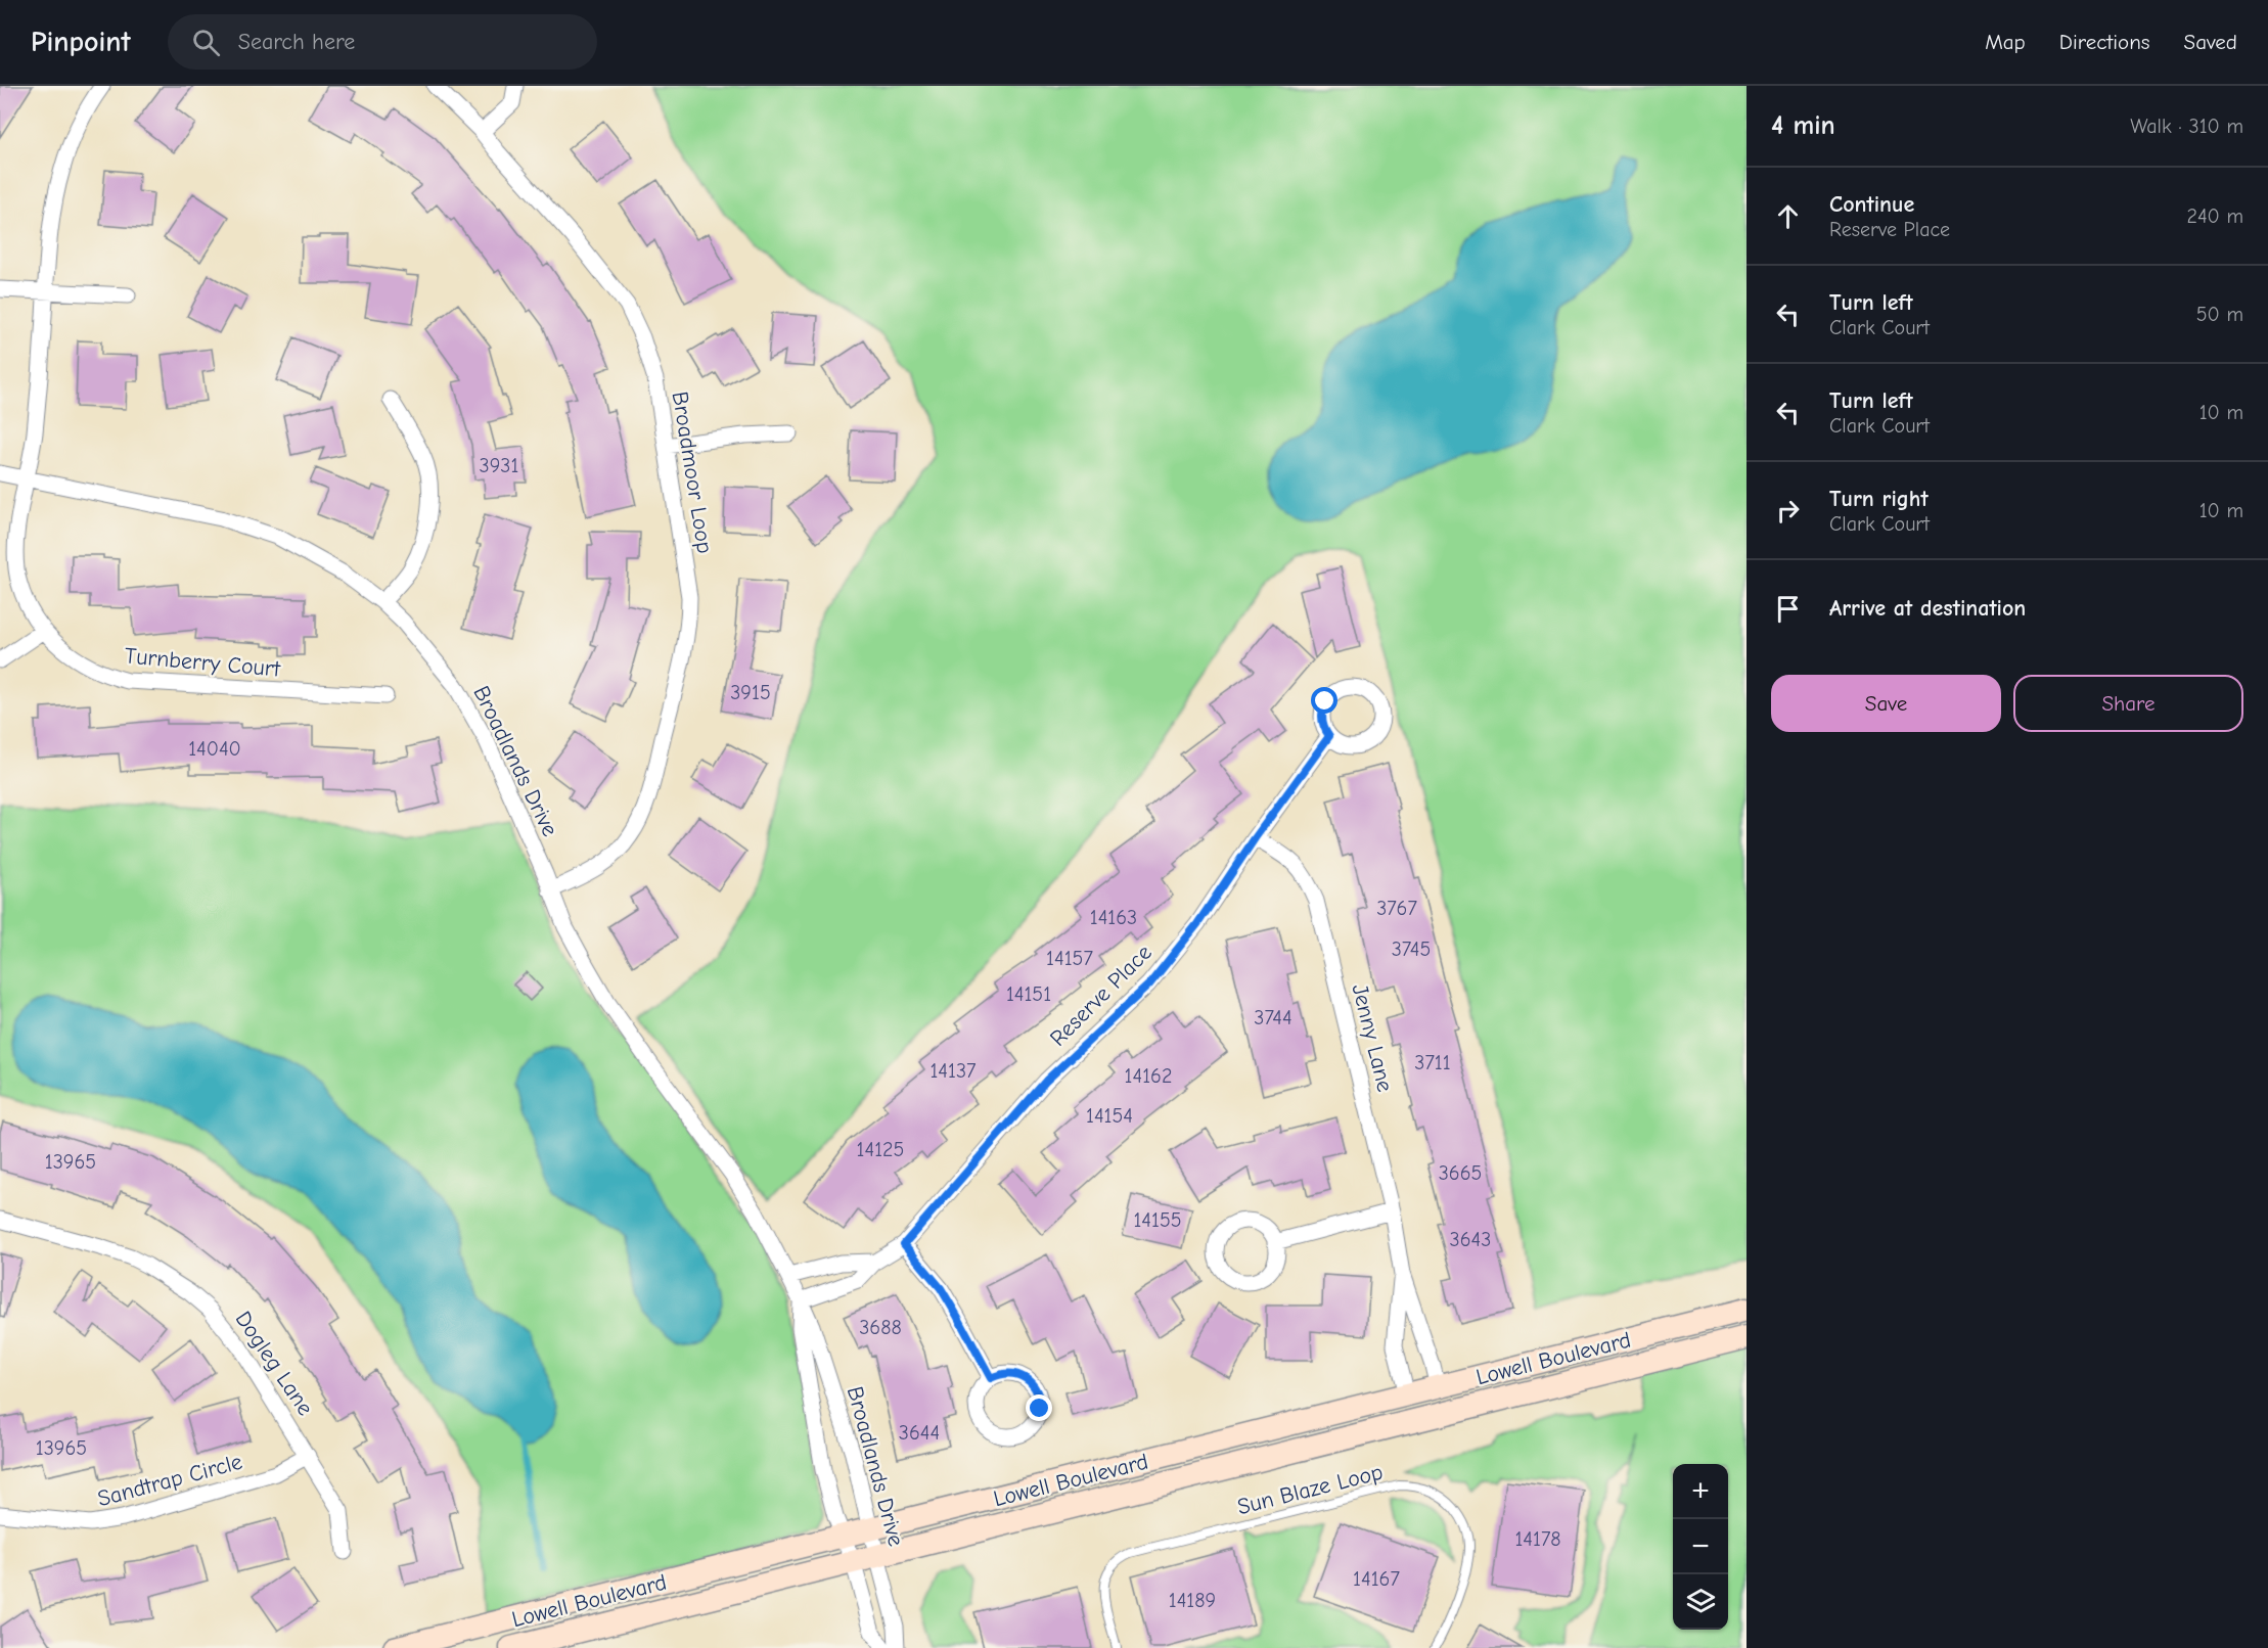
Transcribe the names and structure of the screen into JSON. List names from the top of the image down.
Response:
{
  "streets": {
    "main road": ["Lowell Boulevard"],
    "street": [
      "Broadmoor Loop",
      "Turnberry Court",
      "Broadlands Drive",
      "Reserve Place",
      "Jenny Lane",
      "Dogleg Lane",
      "Sandtrap Circle"
    ],
    "lane": ["Sun Blaze Loop"]
  },
  "crossings": [
    ["Broadmoor Loop", "Broadlands Drive"],
    ["Turnberry Court", "Broadlands Drive"],
    ["Broadlands Drive", "Reserve Place"],
    ["Broadlands Drive", "Lowell Boulevard"],
    ["Reserve Place", "Jenny Lane"],
    ["Jenny Lane", "Lowell Boulevard"],
    ["Dogleg Lane", "Sandtrap Circle"]
  ],
  "house_numbers": [
    "3931",
    "3915",
    "14040",
    "3767",
    "14163",
    "3745",
    "14157",
    "14151",
    "3744",
    "3711",
    "14137",
    "14162",
    "14154",
    "14125",
    "13965",
    "3665",
    "14155",
    "3643",
    "3688",
    "3644",
    "13965",
    "14178",
    "14167",
    "14189"
  ],
  "page": {
    "header": "Pinpoint",
    "search": "Search here",
    "nav": ["Map", "Directions", "Saved"],
    "heading": ["4 min", "Walk · 310 m"],
    "list": [
      ["Continue", "Reserve Place", "240 m"],
      ["Turn left", "Clark Court", "50 m"],
      ["Turn left", "Clark Court", "10 m"],
      ["Turn right", "Clark Court", "10 m"],
      "Arrive at destination"
    ],
    "buttons": ["Save", "Share"],
    "map_buttons": ["+", "−"]
  }
}
